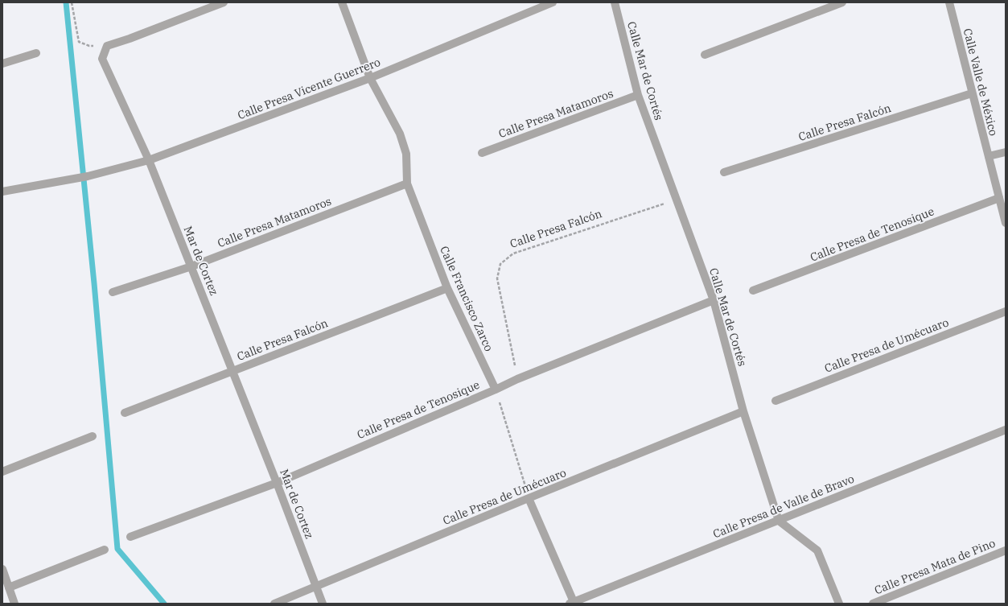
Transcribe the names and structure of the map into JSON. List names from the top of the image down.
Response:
{
  "streets": {
    "street": [
      "Calle Mar de Cortés",
      "Calle Valle de México",
      "Calle Presa Vicente Guerrero",
      "Calle Presa Matamoros",
      "Calle Presa Falcón",
      "Calle Presa de Tenosique",
      "Mar de Cortez",
      "Calle Francisco Zarco",
      "Calle Presa de Umécuaro",
      "Calle Presa de Valle de Bravo",
      "Calle Presa Mata de Pino"
    ]
  },
  "crossings": [
    ["Calle Mar de Cortés", "Calle Presa Matamoros"],
    ["Calle Mar de Cortés", "Calle Presa Falcón"],
    ["Calle Mar de Cortés", "Calle Presa de Tenosique"],
    ["Calle Mar de Cortés", "Calle Presa de Umécuaro"],
    ["Calle Mar de Cortés", "Calle Presa de Valle de Bravo"],
    ["Calle Valle de México", "Calle Presa Falcón"],
    ["Calle Valle de México", "Calle Presa de Tenosique"],
    ["Calle Presa Vicente Guerrero", "Mar de Cortez"],
    ["Calle Presa Vicente Guerrero", "Calle Francisco Zarco"],
    ["Calle Presa Matamoros", "Mar de Cortez"],
    ["Calle Presa Matamoros", "Calle Francisco Zarco"],
    ["Calle Presa Falcón", "Calle Presa de Tenosique"],
    ["Calle Presa Falcón", "Mar de Cortez"],
    ["Calle Presa Falcón", "Calle Francisco Zarco"],
    ["Calle Presa de Tenosique", "Mar de Cortez"],
    ["Calle Presa de Tenosique", "Calle Francisco Zarco"],
    ["Mar de Cortez", "Calle Presa de Umécuaro"]
  ]
}
